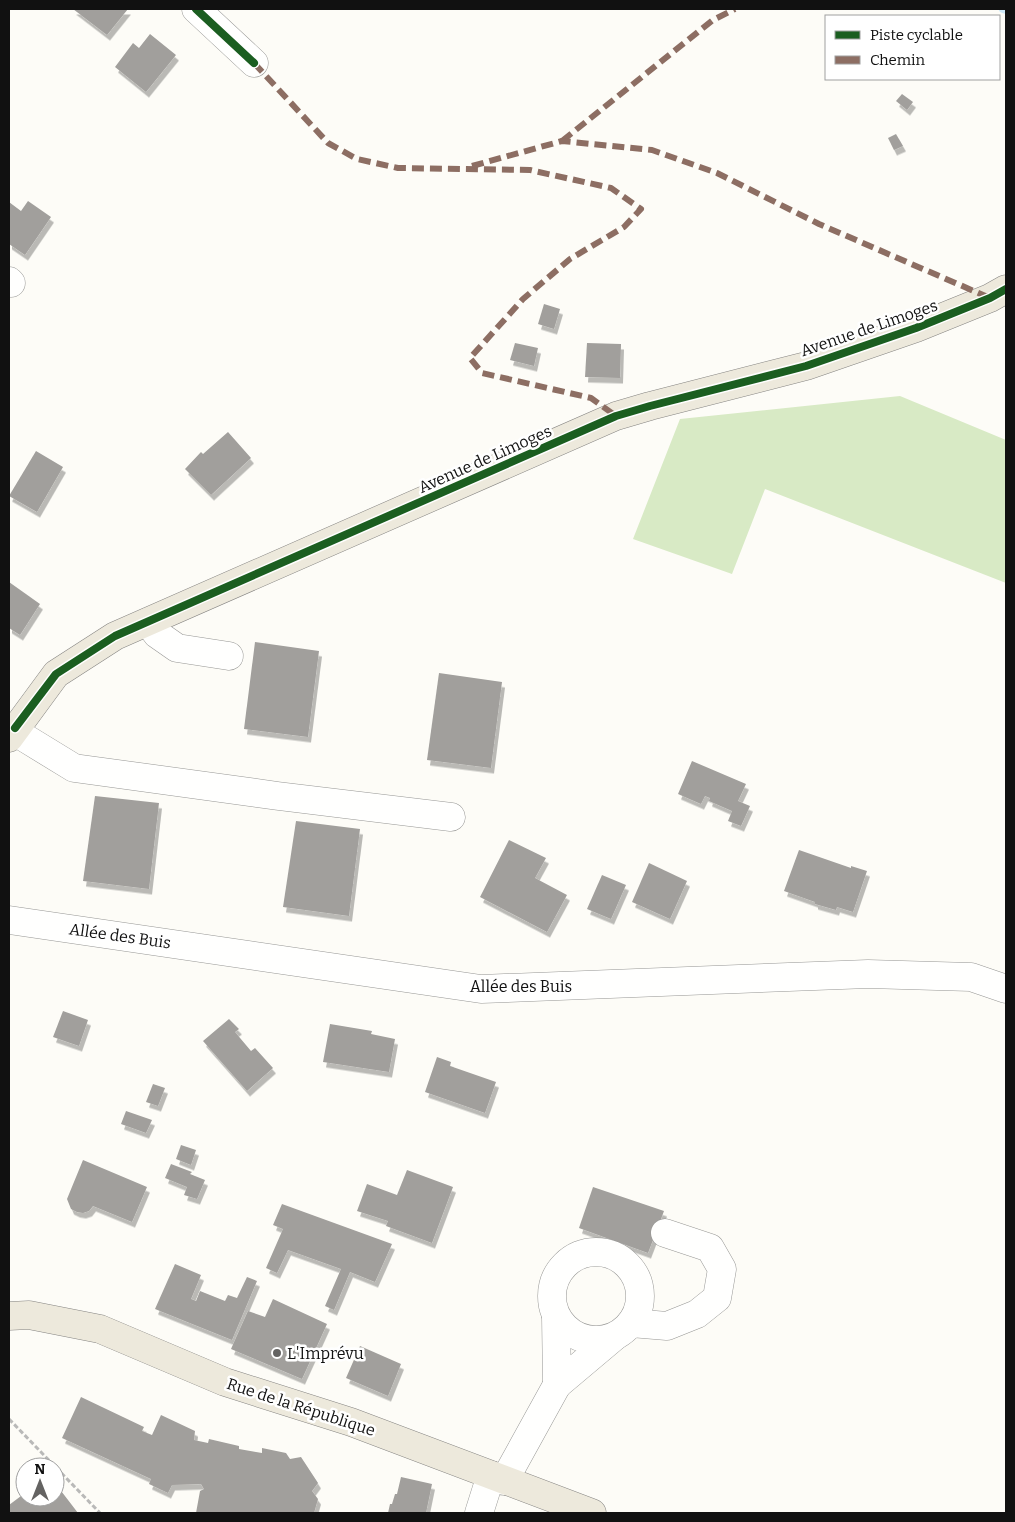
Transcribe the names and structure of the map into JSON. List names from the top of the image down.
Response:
{
  "streets": {
    "main road": ["Avenue de Limoges", "Rue de la République"],
    "street": ["Allée des Buis"]
  },
  "places": ["L'Imprévu"],
  "legend": ["Piste cyclable", "Chemin"],
  "north": "top"
}
